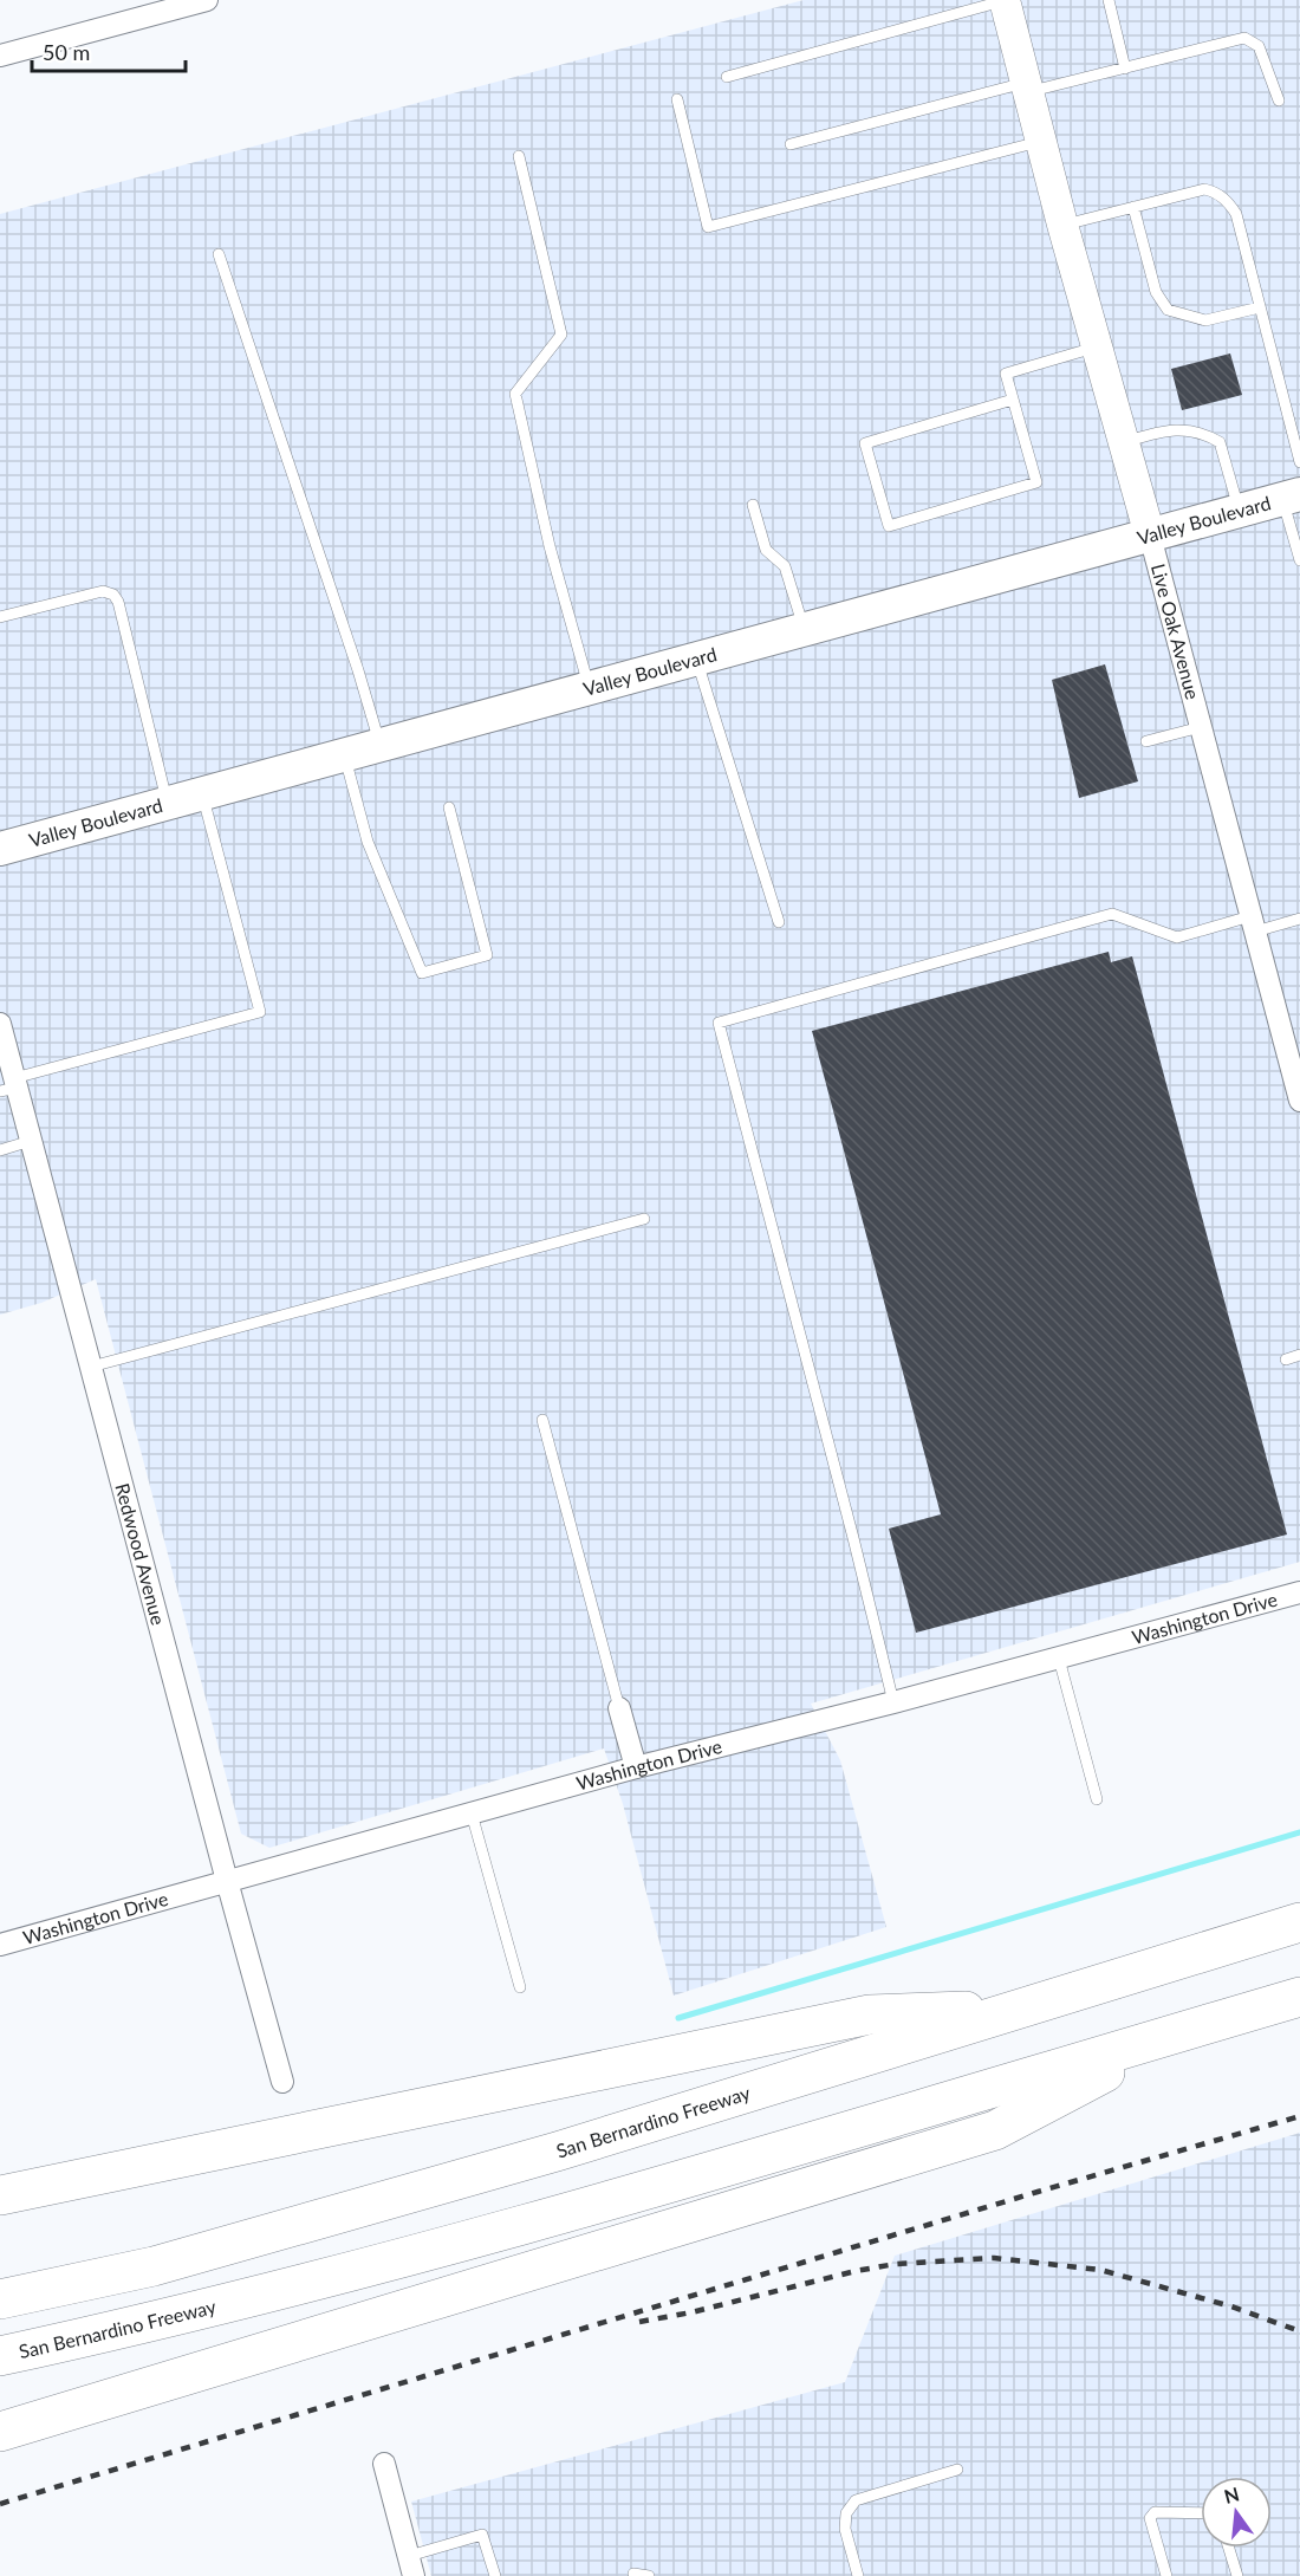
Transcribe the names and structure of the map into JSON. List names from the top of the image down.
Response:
{
  "streets": {
    "highway": ["San Bernardino Freeway"],
    "main road": ["Valley Boulevard"],
    "street": ["Live Oak Avenue", "Redwood Avenue", "Washington Drive"]
  },
  "crossings": [
    ["Valley Boulevard", "Live Oak Avenue"],
    ["Redwood Avenue", "Washington Drive"]
  ],
  "scale_bar": "50 m",
  "north": "top"
}
